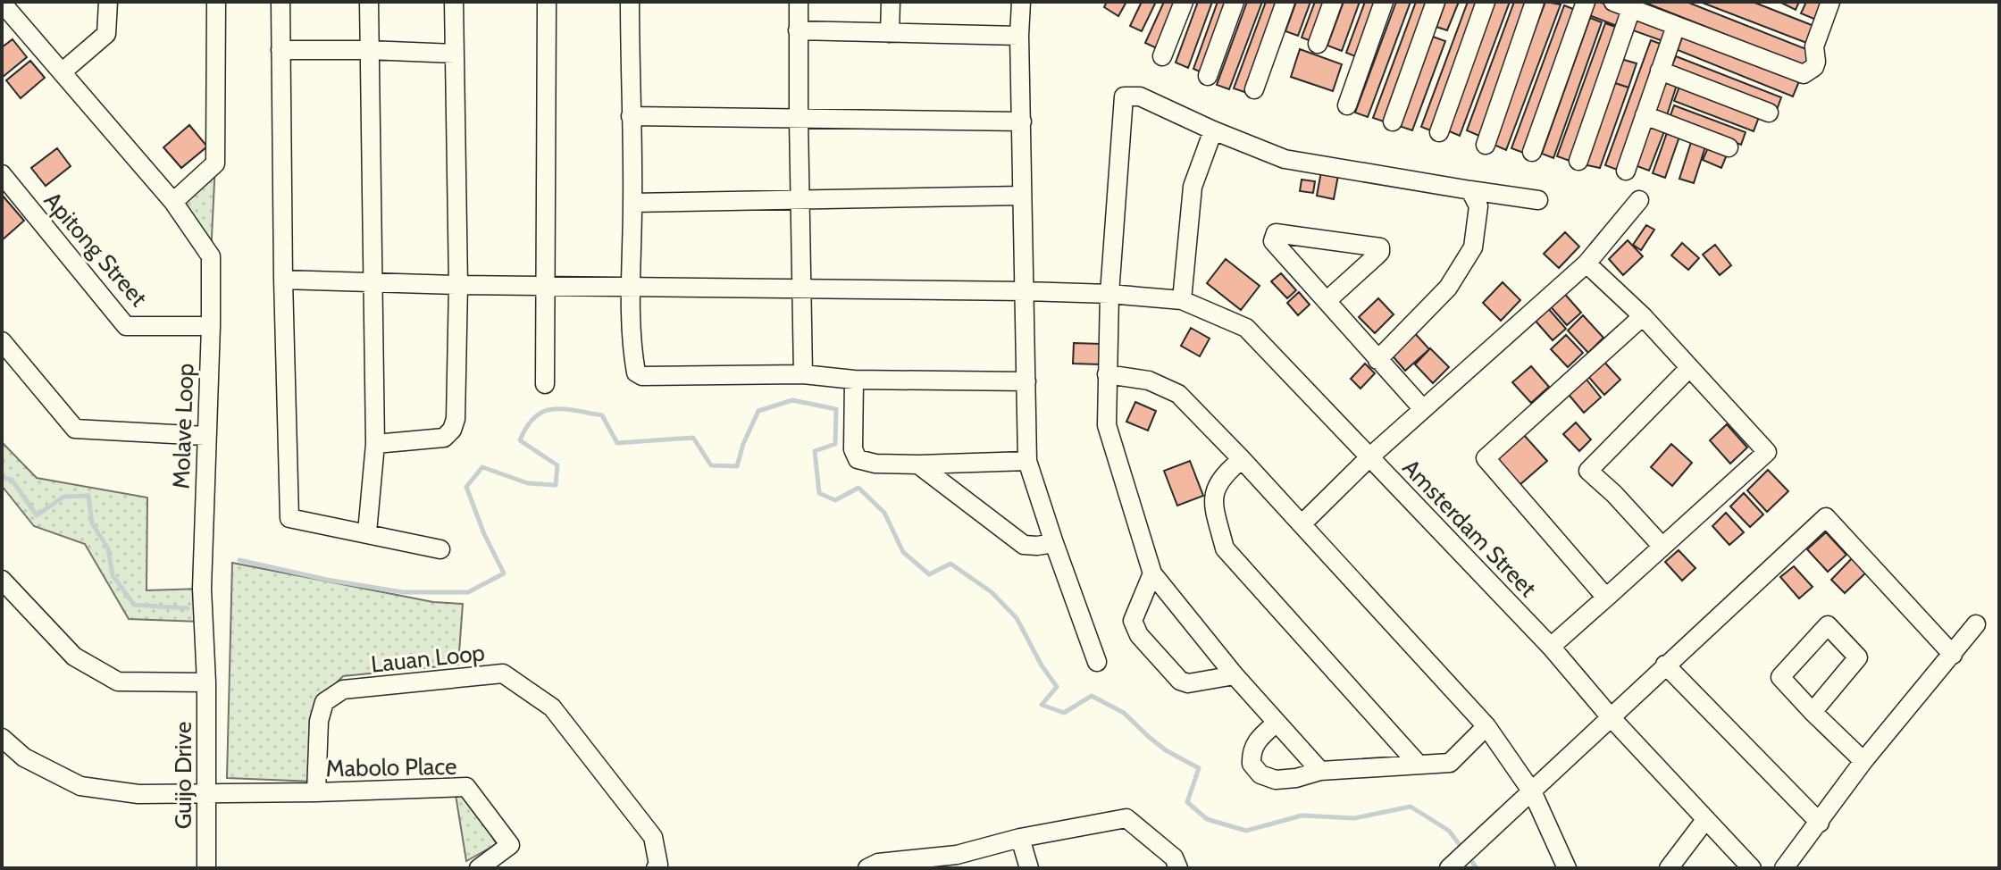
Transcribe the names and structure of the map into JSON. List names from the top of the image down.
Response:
{
  "streets": {
    "street": [
      "Apitong Street",
      "Molave Loop",
      "Amsterdam Street",
      "Lauan Loop",
      "Mabolo Place",
      "Guijo Drive"
    ]
  },
  "crossings": [
    ["Apitong Street", "Molave Loop"],
    ["Molave Loop", "Guijo Drive"],
    ["Lauan Loop", "Mabolo Place"],
    ["Mabolo Place", "Guijo Drive"]
  ]
}
